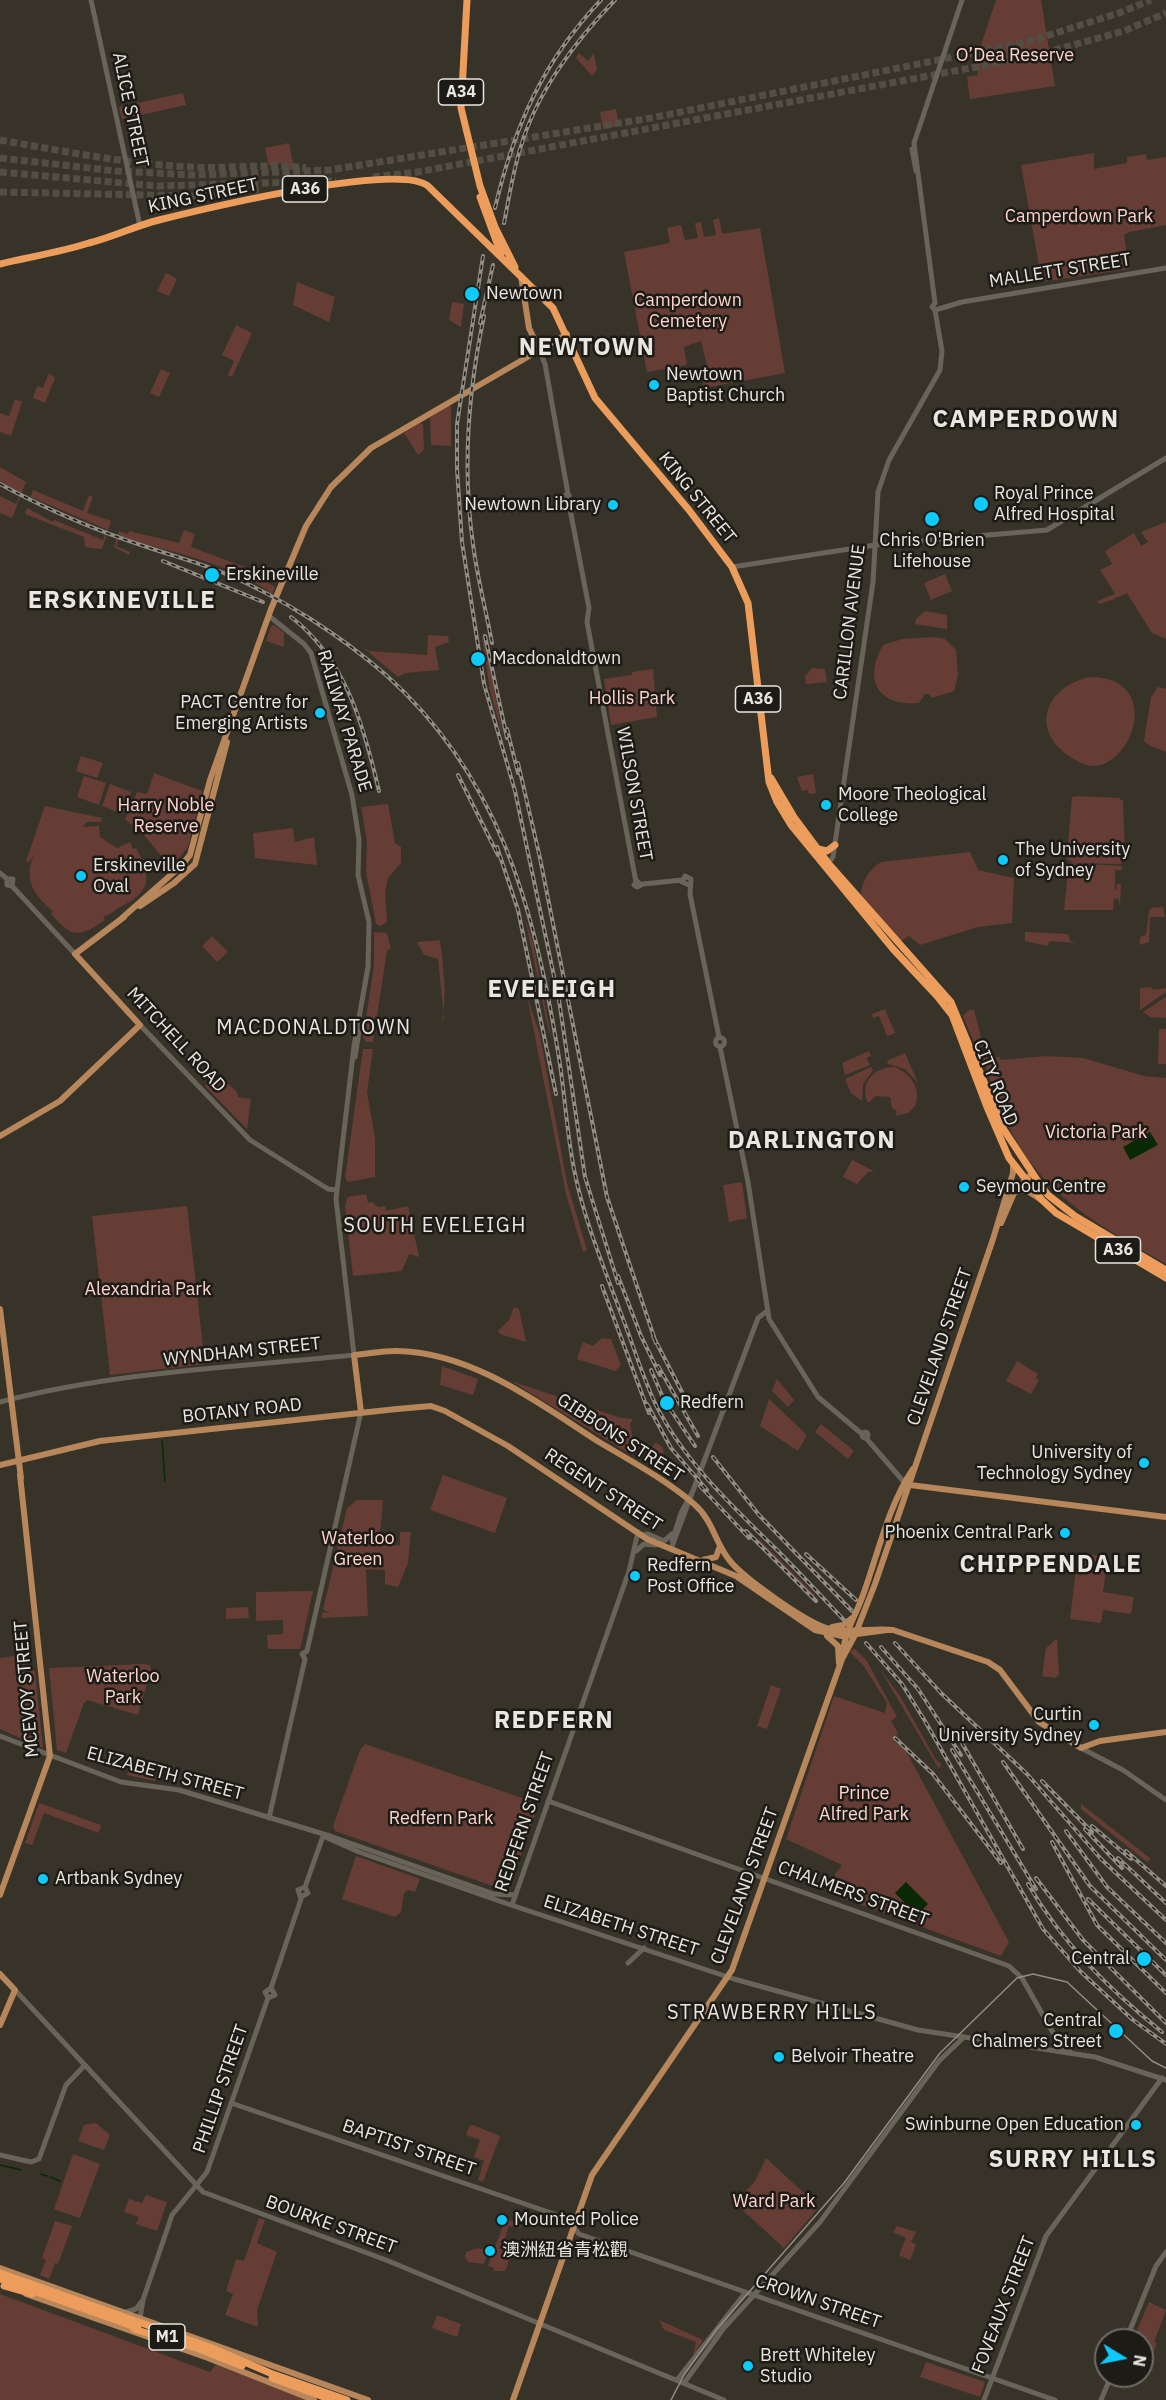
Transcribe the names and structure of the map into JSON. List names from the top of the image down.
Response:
{
  "streets": {
    "highway": [
      "A34",
      "A36",
      "KING STREET",
      "CITY ROAD",
      "M1"
    ],
    "main road": [
      "WILSON STREET",
      "MITCHELL ROAD",
      "CLEVELAND STREET",
      "WYNDHAM STREET",
      "BOTANY ROAD",
      "GIBBONS STREET",
      "REGENT STREET",
      "MCEVOY STREET",
      "BOURKE STREET"
    ],
    "street": [
      "ALICE STREET",
      "MALLETT STREET",
      "CARILLON AVENUE",
      "RAILWAY PARADE",
      "ELIZABETH STREET",
      "REDFERN STREET",
      "CHALMERS STREET",
      "PHILLIP STREET",
      "BAPTIST STREET",
      "CROWN STREET",
      "FOVEAUX STREET"
    ]
  },
  "crossings": [
    ["A34", "KING STREET"],
    ["ALICE STREET", "KING STREET"],
    ["KING STREET", "CARILLON AVENUE"],
    ["KING STREET", "WILSON STREET"],
    ["KING STREET", "CITY ROAD"],
    ["MALLETT STREET", "CARILLON AVENUE"],
    ["CARILLON AVENUE", "CITY ROAD"],
    ["RAILWAY PARADE", "MITCHELL ROAD"],
    ["RAILWAY PARADE", "WYNDHAM STREET"],
    ["CITY ROAD", "CLEVELAND STREET"],
    ["CLEVELAND STREET", "REGENT STREET"],
    ["CLEVELAND STREET", "ELIZABETH STREET"],
    ["CLEVELAND STREET", "CHALMERS STREET"],
    ["CLEVELAND STREET", "BAPTIST STREET"],
    ["CLEVELAND STREET", "BOURKE STREET"],
    ["CLEVELAND STREET", "CROWN STREET"],
    ["WYNDHAM STREET", "GIBBONS STREET"],
    ["WYNDHAM STREET", "MCEVOY STREET"],
    ["BOTANY ROAD", "REGENT STREET"],
    ["BOTANY ROAD", "MCEVOY STREET"],
    ["GIBBONS STREET", "REGENT STREET"],
    ["REGENT STREET", "REDFERN STREET"],
    ["MCEVOY STREET", "ELIZABETH STREET"],
    ["ELIZABETH STREET", "REDFERN STREET"],
    ["ELIZABETH STREET", "FOVEAUX STREET"],
    ["REDFERN STREET", "CHALMERS STREET"],
    ["PHILLIP STREET", "BAPTIST STREET"],
    ["PHILLIP STREET", "BOURKE STREET"],
    ["BAPTIST STREET", "CROWN STREET"],
    ["CROWN STREET", "FOVEAUX STREET"]
  ],
  "districts": [
    "NEWTOWN",
    "CAMPERDOWN",
    "ERSKINEVILLE",
    "EVELEIGH",
    "MACDONALDTOWN",
    "DARLINGTON",
    "SOUTH EVELEIGH",
    "CHIPPENDALE",
    "REDFERN",
    "STRAWBERRY HILLS",
    "SURRY HILLS"
  ],
  "parks": [
    "O’Dea Reserve",
    "Camperdown Park",
    "Camperdown Cemetery",
    "Hollis Park",
    "Harry Noble Reserve",
    "Victoria Park",
    "Alexandria Park",
    "Waterloo Green",
    "Waterloo Park",
    "Prince Alfred Park",
    "Redfern Park",
    "Ward Park"
  ],
  "places": [
    "Newtown",
    "Newtown Baptist Church",
    "Royal Prince Alfred Hospital",
    "Newtown Library",
    "Chris O'Brien Lifehouse",
    "Erskineville",
    "Macdonaldtown",
    "PACT Centre for Emerging Artists",
    "Moore Theological College",
    "The University of Sydney",
    "Erskineville Oval",
    "Seymour Centre",
    "Redfern",
    "University of Technology Sydney",
    "Phoenix Central Park",
    "Redfern Post Office",
    "Curtin University Sydney",
    "Artbank Sydney",
    "Central",
    "Central Chalmers Street",
    "Belvoir Theatre",
    "Swinburne Open Education",
    "Mounted Police",
    "澳洲紐省青松觀",
    "Brett Whiteley Studio"
  ],
  "north": "right"
}
